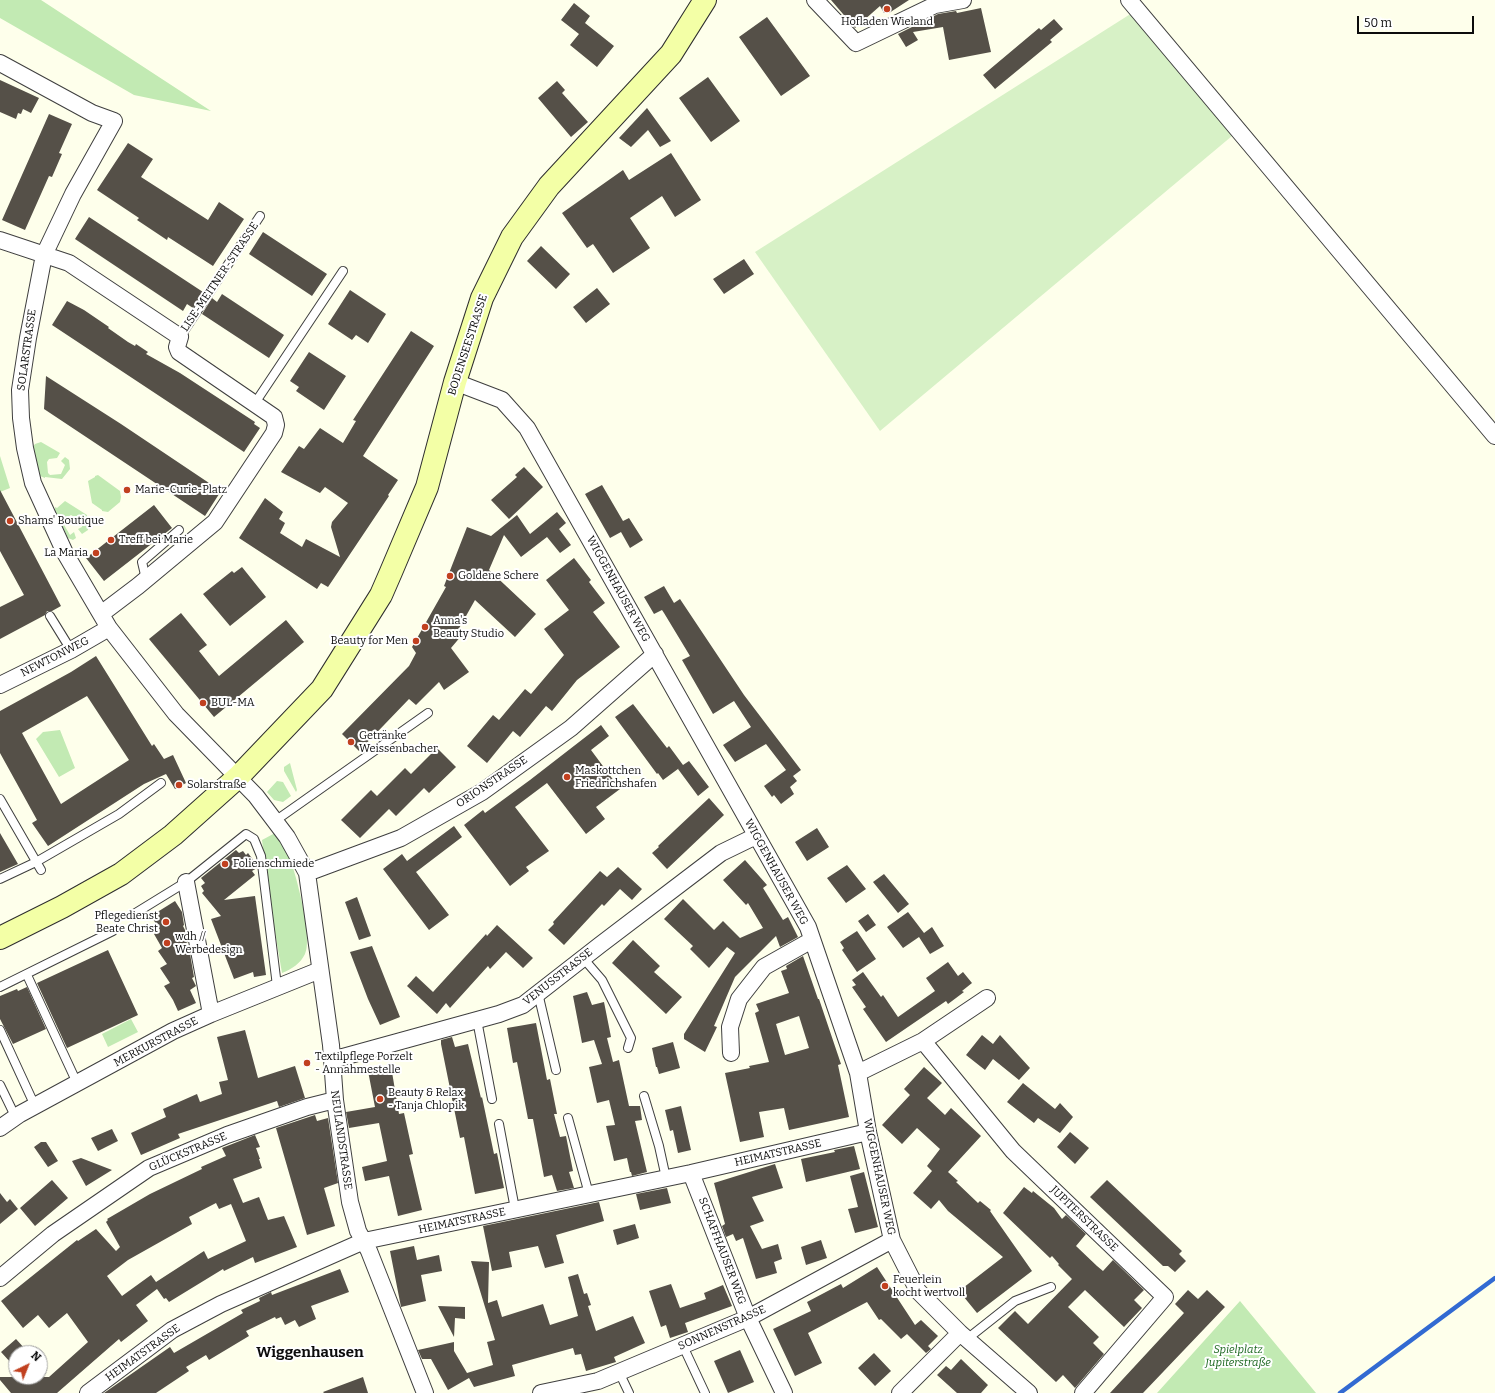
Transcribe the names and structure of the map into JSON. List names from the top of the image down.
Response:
{
  "streets": {
    "main road": ["BODENSEESTRASSE"],
    "street": [
      "LISE-MEITNER-STRASSE",
      "SOLARSTRASSE",
      "WIGGENHAUSER WEG",
      "NEWTONWEG",
      "ORIONSTRASSE",
      "VENUSSTRASSE",
      "MERKURSTRASSE",
      "NEULANDSTRASSE",
      "GLÜCKSTRASSE",
      "HEIMATSTRASSE",
      "JUPITERSTRASSE",
      "SCHAFFHAUSER WEG",
      "SONNENSTRASSE"
    ]
  },
  "crossings": [
    ["LISE-MEITNER-STRASSE", "SOLARSTRASSE"],
    ["BODENSEESTRASSE", "SOLARSTRASSE"],
    ["BODENSEESTRASSE", "WIGGENHAUSER WEG"],
    ["BODENSEESTRASSE", "NEULANDSTRASSE"],
    ["SOLARSTRASSE", "NEWTONWEG"],
    ["SOLARSTRASSE", "NEULANDSTRASSE"],
    ["WIGGENHAUSER WEG", "ORIONSTRASSE"],
    ["WIGGENHAUSER WEG", "VENUSSTRASSE"],
    ["WIGGENHAUSER WEG", "HEIMATSTRASSE"],
    ["WIGGENHAUSER WEG", "SONNENSTRASSE"],
    ["ORIONSTRASSE", "NEULANDSTRASSE"],
    ["VENUSSTRASSE", "NEULANDSTRASSE"],
    ["MERKURSTRASSE", "NEULANDSTRASSE"],
    ["NEULANDSTRASSE", "GLÜCKSTRASSE"],
    ["NEULANDSTRASSE", "HEIMATSTRASSE"],
    ["HEIMATSTRASSE", "SCHAFFHAUSER WEG"],
    ["SCHAFFHAUSER WEG", "SONNENSTRASSE"]
  ],
  "districts": ["Wiggenhausen"],
  "parks": ["Spielplatz Jupiterstraße"],
  "places": [
    "Hofladen Wieland",
    "Marie-Curie-Platz",
    "Shams' Boutique",
    "Treff bei Marie",
    "La Maria",
    "Goldene Schere",
    "Anna's Beauty Studio",
    "Beauty for Men",
    "BUL-MA",
    "Getränke Weissenbacher",
    "Maskottchen Friedrichshafen",
    "Solarstraße",
    "Folienschmiede",
    "Pflegedienst Beate Christ",
    "wdh // Werbedesign",
    "Textilpflege Porzelt - Annahmestelle",
    "Beauty & Relax - Tanja Chlopik",
    "Feuerlein kocht wertvoll"
  ],
  "scale_bar": "50 m",
  "north": "top right"
}
